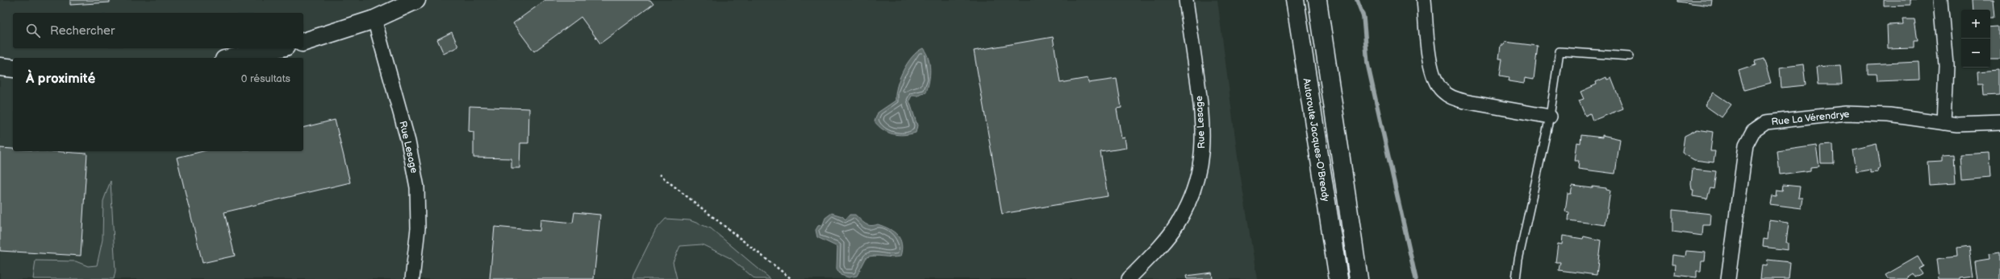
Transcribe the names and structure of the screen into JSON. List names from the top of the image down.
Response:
{
  "streets": {
    "main road": ["Autoroute Jacques-O'Bready"],
    "street": ["Rue La Vérendrye", "Rue Lesage"]
  },
  "page": {
    "map_buttons": ["+", "−"],
    "search": "Rechercher",
    "heading": ["À proximité", "0 résultats"]
  }
}
